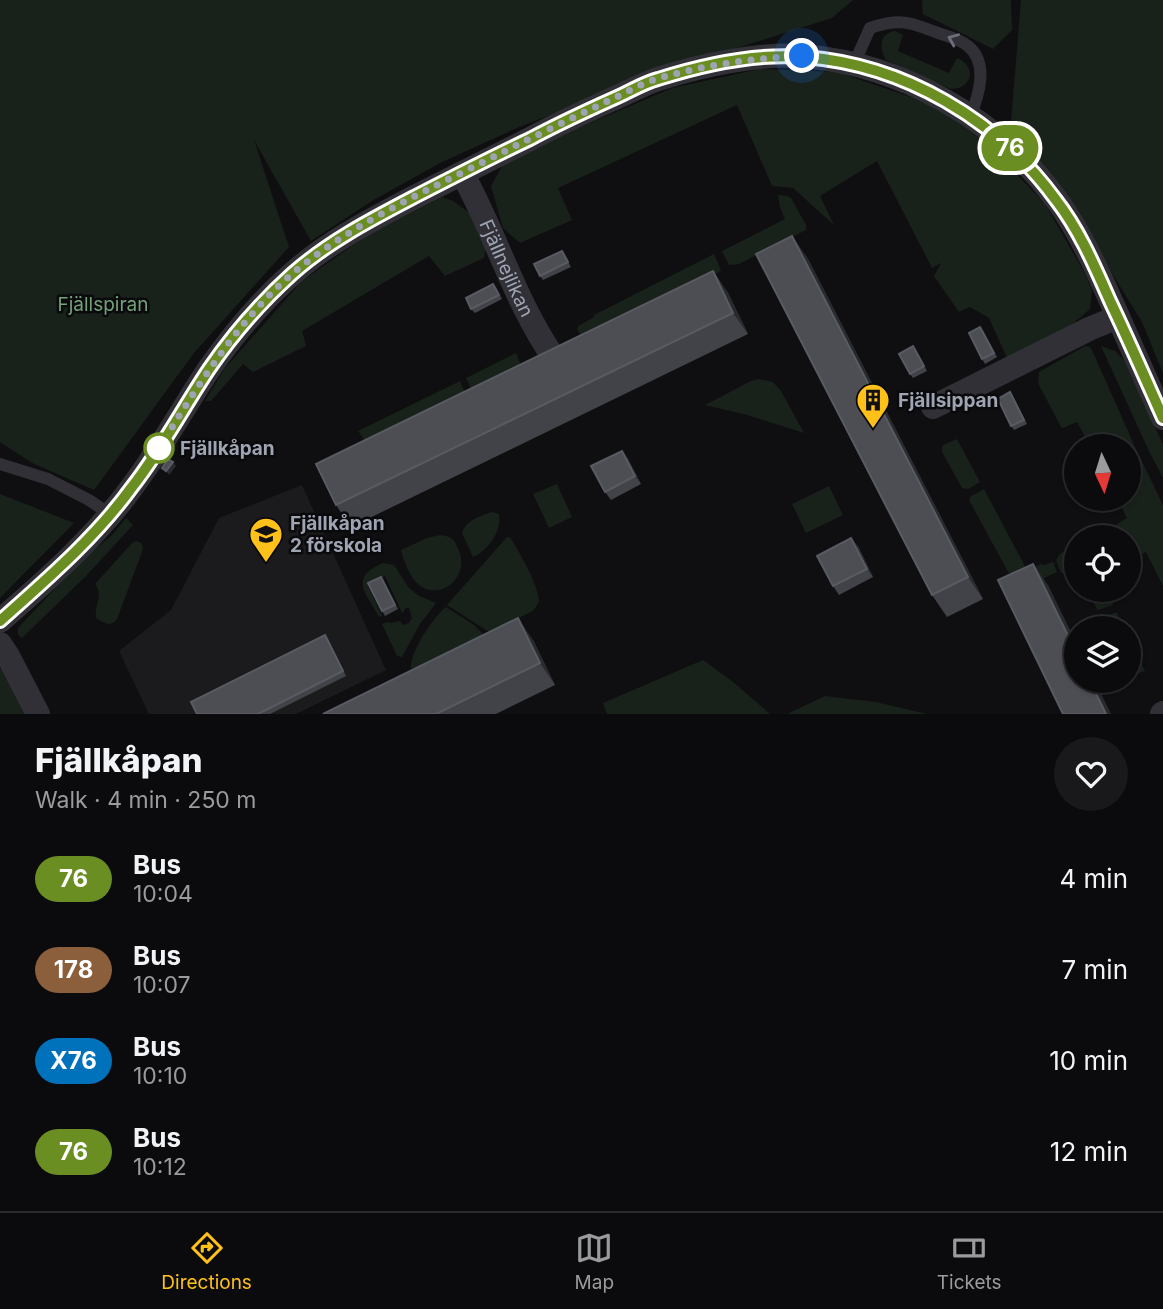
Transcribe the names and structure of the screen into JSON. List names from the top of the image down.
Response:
{
  "streets": {
    "street": ["Fjällnejlikan"]
  },
  "parks": ["Fjällspiran"],
  "places": {
    "building": ["Fjällsippan"],
    "other": ["Fjällkåpan"],
    "school or university": ["Fjällkåpan 2 förskola"]
  },
  "lines": ["bus line 76"],
  "north": "bottom",
  "page": {
    "on_map": "76",
    "heading": ["Fjällkåpan", "Walk · 4 min · 250 m"],
    "list": [
      {
        "mark": "76",
        "name": "Bus",
        "note": "10:04",
        "value": "4 min"
      },
      {
        "mark": "178",
        "name": "Bus",
        "note": "10:07",
        "value": "7 min"
      },
      {
        "mark": "X76",
        "name": "Bus",
        "note": "10:10",
        "value": "10 min"
      },
      {
        "mark": "76",
        "name": "Bus",
        "note": "10:12",
        "value": "12 min"
      }
    ],
    "tabs": ["Directions", "Map", "Tickets"]
  }
}
